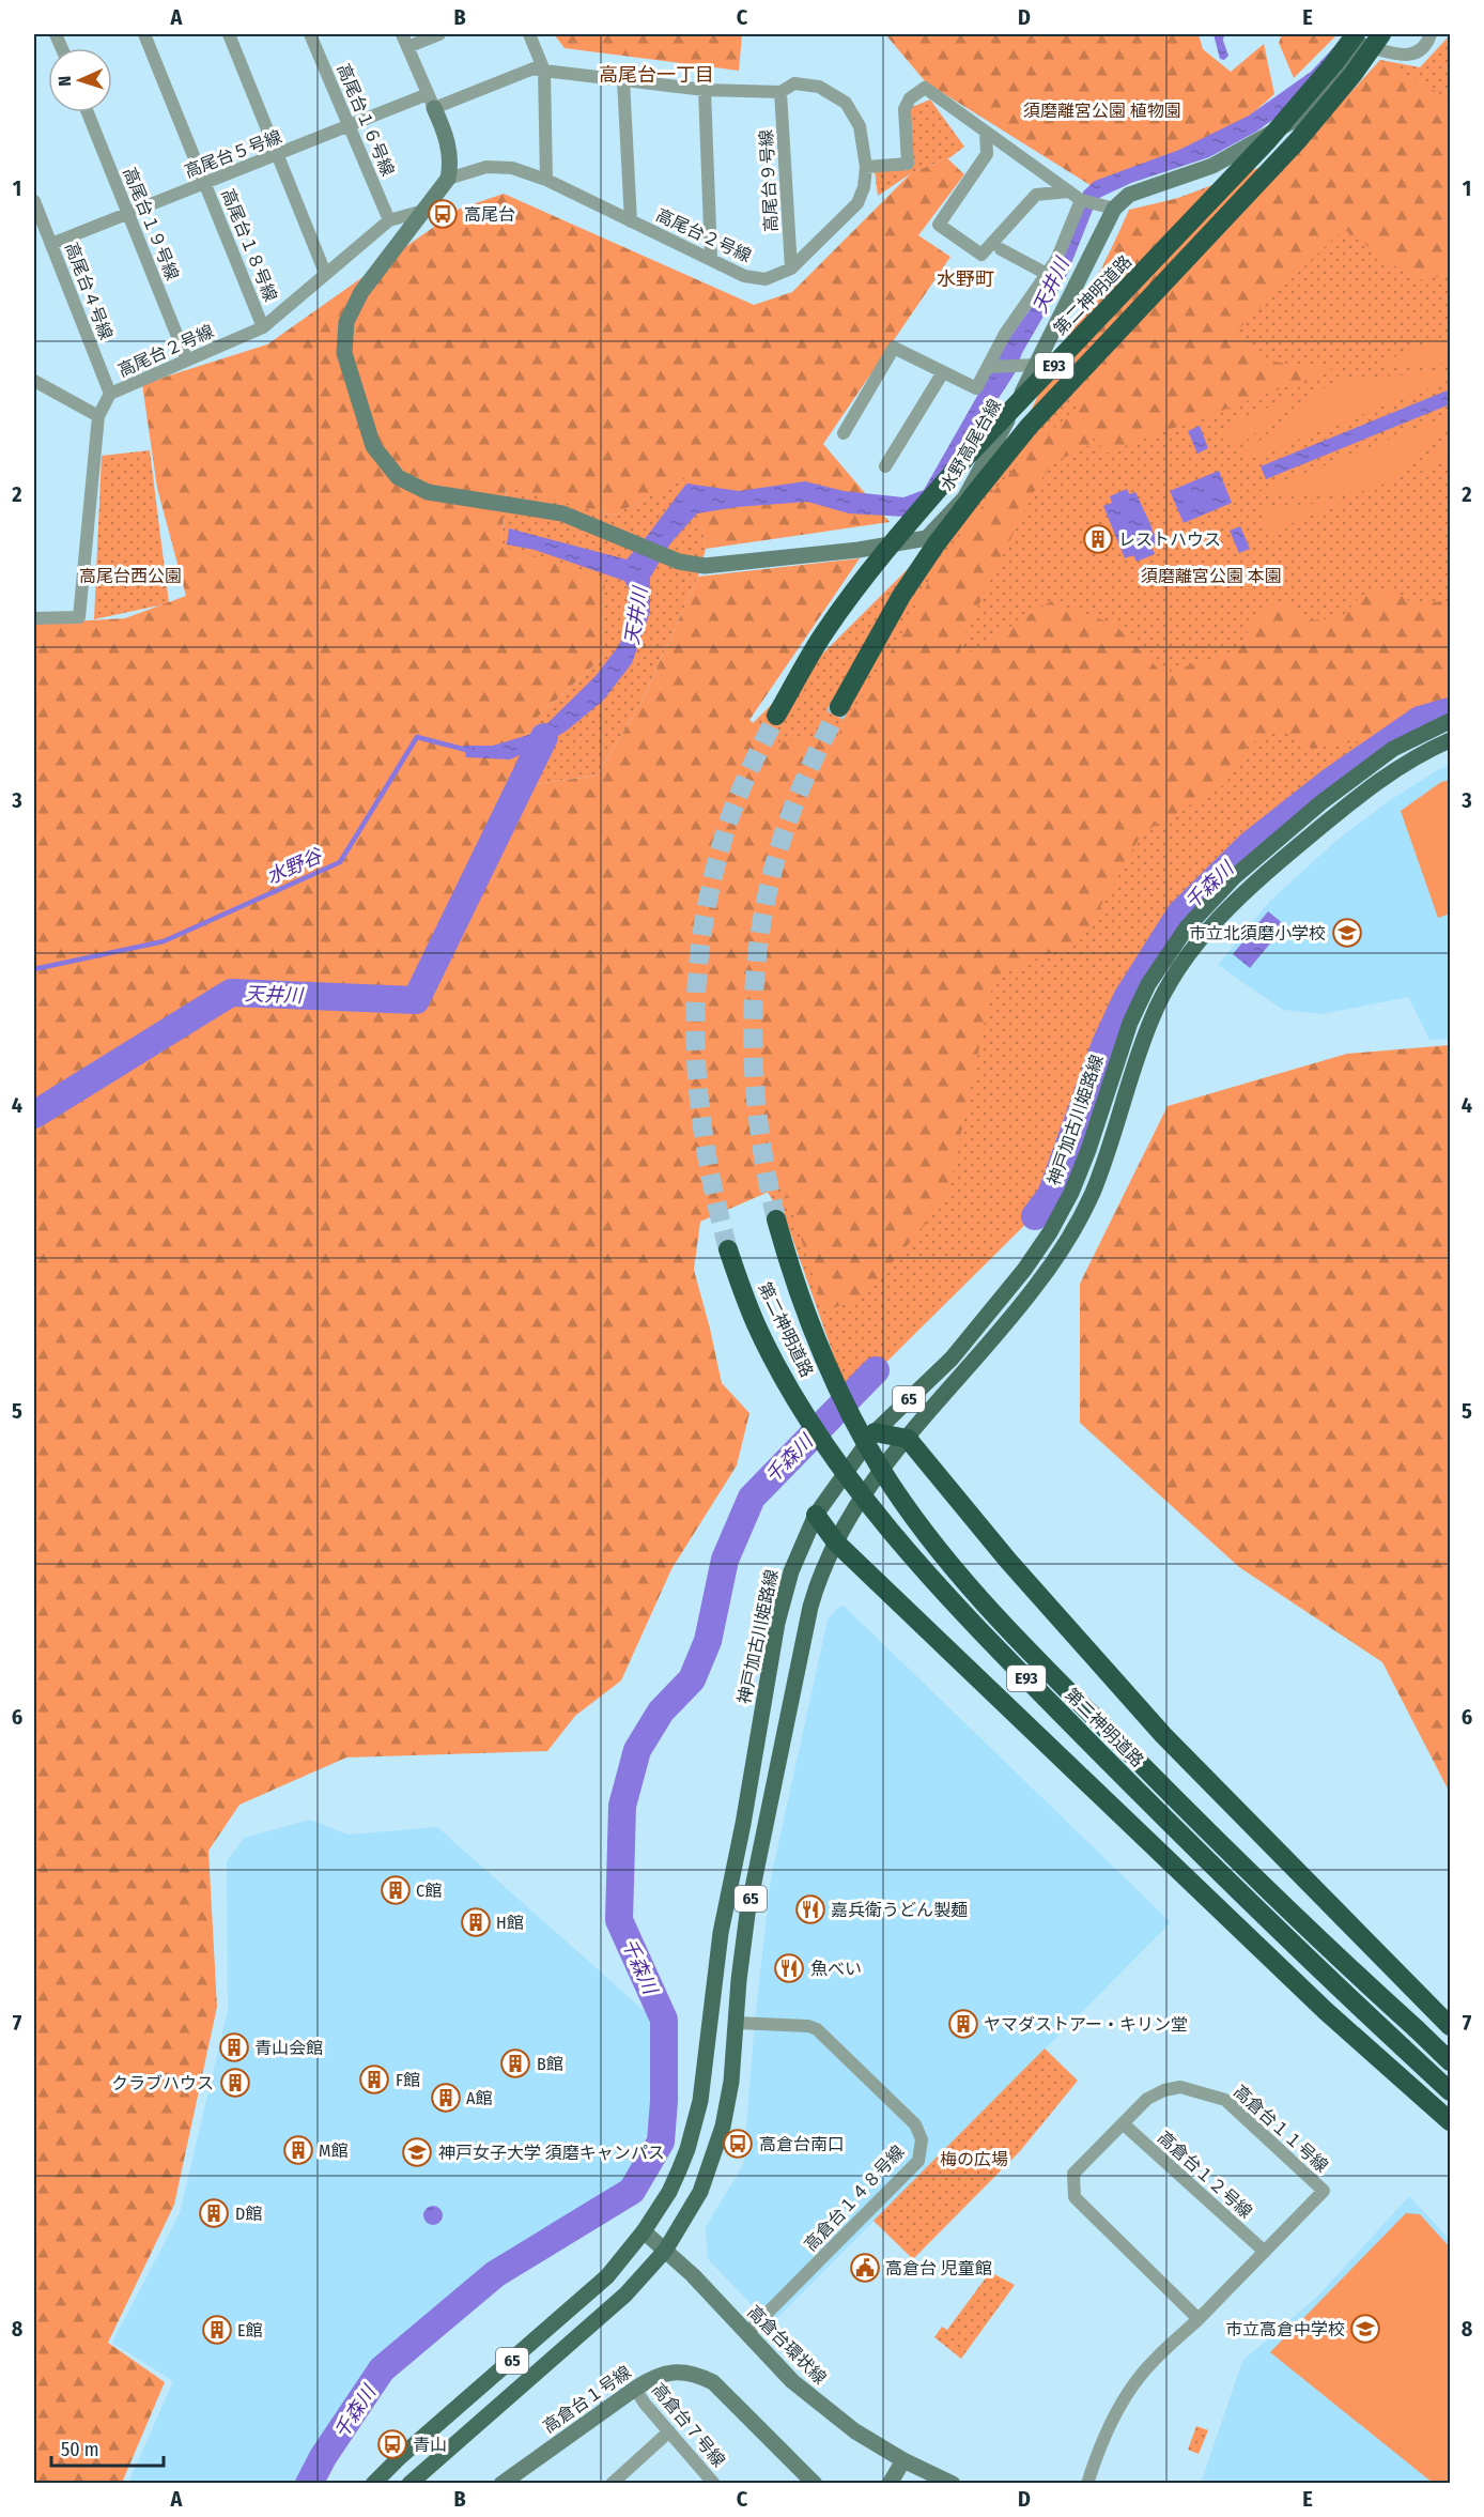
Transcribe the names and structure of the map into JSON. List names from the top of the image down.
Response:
{
  "streets": {
    "highway": ["第二神明道路", "E93"],
    "main road": ["神戸加古川姫路線", "65"],
    "street": [
      "高尾台１６号線",
      "高尾台５号線",
      "高尾台９号線",
      "高尾台１９号線",
      "高尾台２号線",
      "高尾台１８号線",
      "高尾台４号線",
      "水野高尾台線",
      "高倉台１１号線",
      "高倉台１２号線",
      "高倉台１４８号線",
      "高倉台環状線",
      "高倉台１号線",
      "高倉台７号線"
    ]
  },
  "crossings": [
    ["高尾台１６号線", "高尾台５号線"],
    ["高尾台１６号線", "高尾台２号線"],
    ["高尾台５号線", "高尾台１９号線"],
    ["高尾台５号線", "高尾台２号線"],
    ["高尾台５号線", "高尾台１８号線"],
    ["高尾台５号線", "高尾台４号線"],
    ["高尾台９号線", "高尾台２号線"],
    ["高尾台１９号線", "高尾台２号線"],
    ["高尾台２号線", "高尾台１８号線"],
    ["高尾台２号線", "高尾台４号線"],
    ["高尾台２号線", "水野高尾台線"],
    ["神戸加古川姫路線", "高倉台環状線"],
    ["65", "高倉台１４８号線"],
    ["65", "高倉台環状線"],
    ["高倉台１１号線", "高倉台１２号線"],
    ["高倉台１４８号線", "高倉台環状線"],
    ["高倉台１号線", "高倉台７号線"]
  ],
  "districts": ["高尾台一丁目", "水野町"],
  "water": ["天井川", "水野谷", "千森川"],
  "parks": [
    "須磨離宮公園 植物園",
    "高尾台西公園",
    "須磨離宮公園 本園",
    "梅の広場"
  ],
  "places": {
    "bus stop": ["高尾台", "高倉台南口", "青山"],
    "building": [
      "レストハウス",
      "C館",
      "H館",
      "ヤマダストアー・キリン堂",
      "青山会館",
      "B館",
      "F館",
      "クラブハウス",
      "A館",
      "M館",
      "D館",
      "E館"
    ],
    "school or university": ["市立北須磨小学校", "神戸女子大学 須磨キャンパス", "市立高倉中学校"],
    "restaurant": ["嘉兵衛うどん製麺", "魚べい"],
    "public building": ["高倉台 児童館"]
  },
  "scale_bar": "50 m",
  "north": "left",
  "grid": {
    "columns": [
      "A",
      "B",
      "C",
      "D",
      "E"
    ],
    "rows": [
      "1",
      "2",
      "3",
      "4",
      "5",
      "6",
      "7",
      "8"
    ]
  }
}
